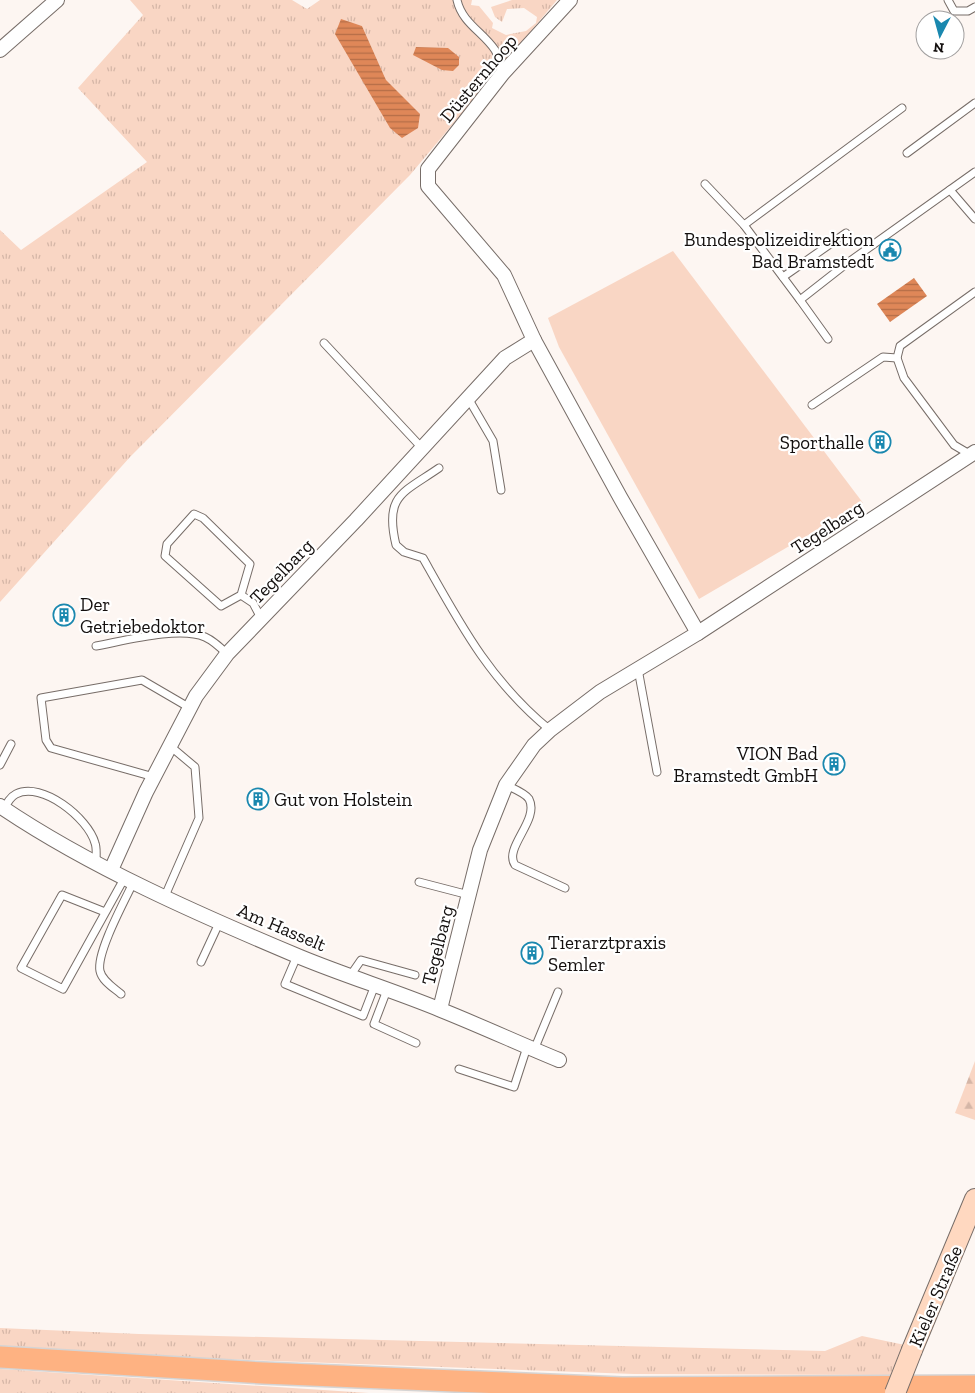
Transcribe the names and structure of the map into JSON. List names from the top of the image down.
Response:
{
  "streets": {
    "street": [
      "Düsternhoop",
      "Tegelbarg",
      "Am Hasselt",
      "Kieler Straße"
    ]
  },
  "crossings": [
    ["Düsternhoop", "Tegelbarg"],
    ["Tegelbarg", "Am Hasselt"]
  ],
  "places": {
    "public building": ["Bundespolizeidirektion Bad Bramstedt"],
    "building": [
      "Sporthalle",
      "Der Getriebedoktor",
      "VION Bad Bramstedt GmbH",
      "Gut von Holstein",
      "Tierarztpraxis Semler"
    ]
  },
  "north": "bottom"
}
